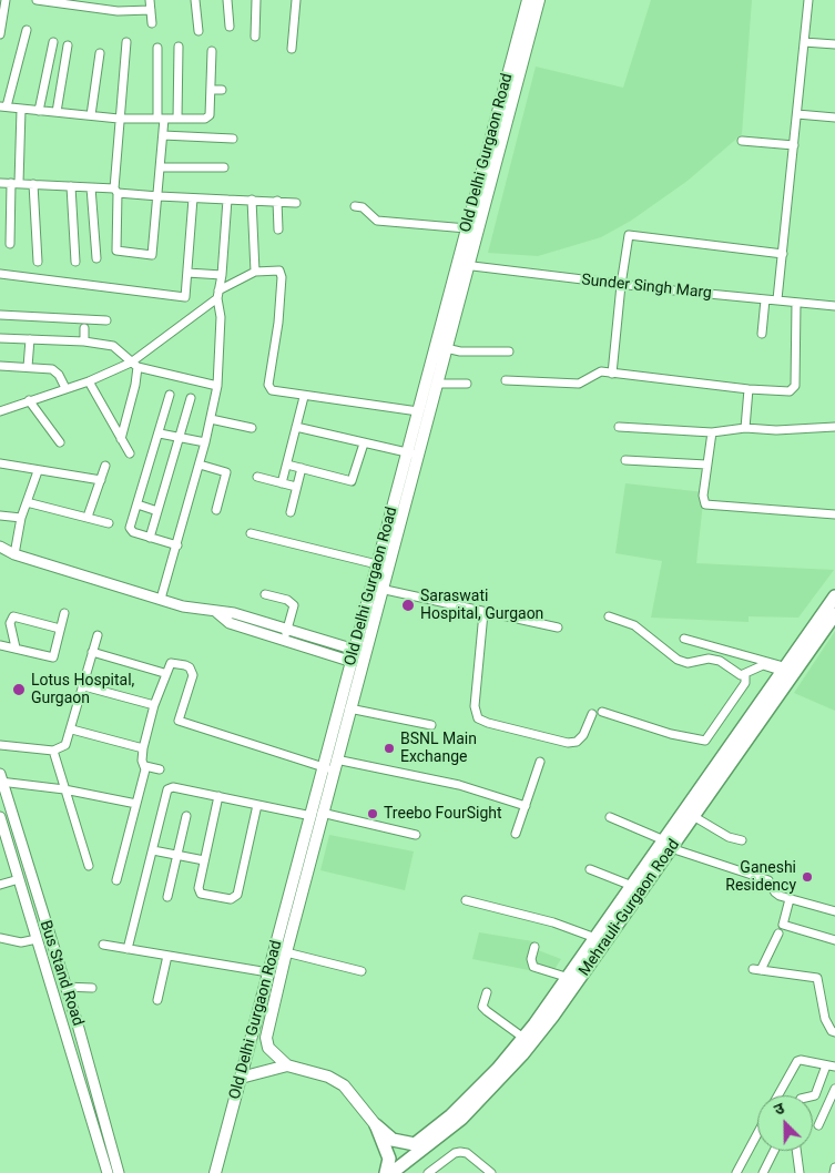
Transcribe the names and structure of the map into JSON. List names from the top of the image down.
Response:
{
  "streets": {
    "main road": ["Old Delhi Gurgaon Road", "Mehrauli-Gurgaon Road"],
    "street": ["Sunder Singh Marg", "Bus Stand Road"]
  },
  "crossings": [
    ["Old Delhi Gurgaon Road", "Sunder Singh Marg"]
  ],
  "places": [
    "Saraswati Hospital, Gurgaon",
    "Lotus Hospital, Gurgaon",
    "BSNL Main Exchange",
    "Treebo FourSight",
    "Ganeshi Residency"
  ],
  "north": "top left"
}
